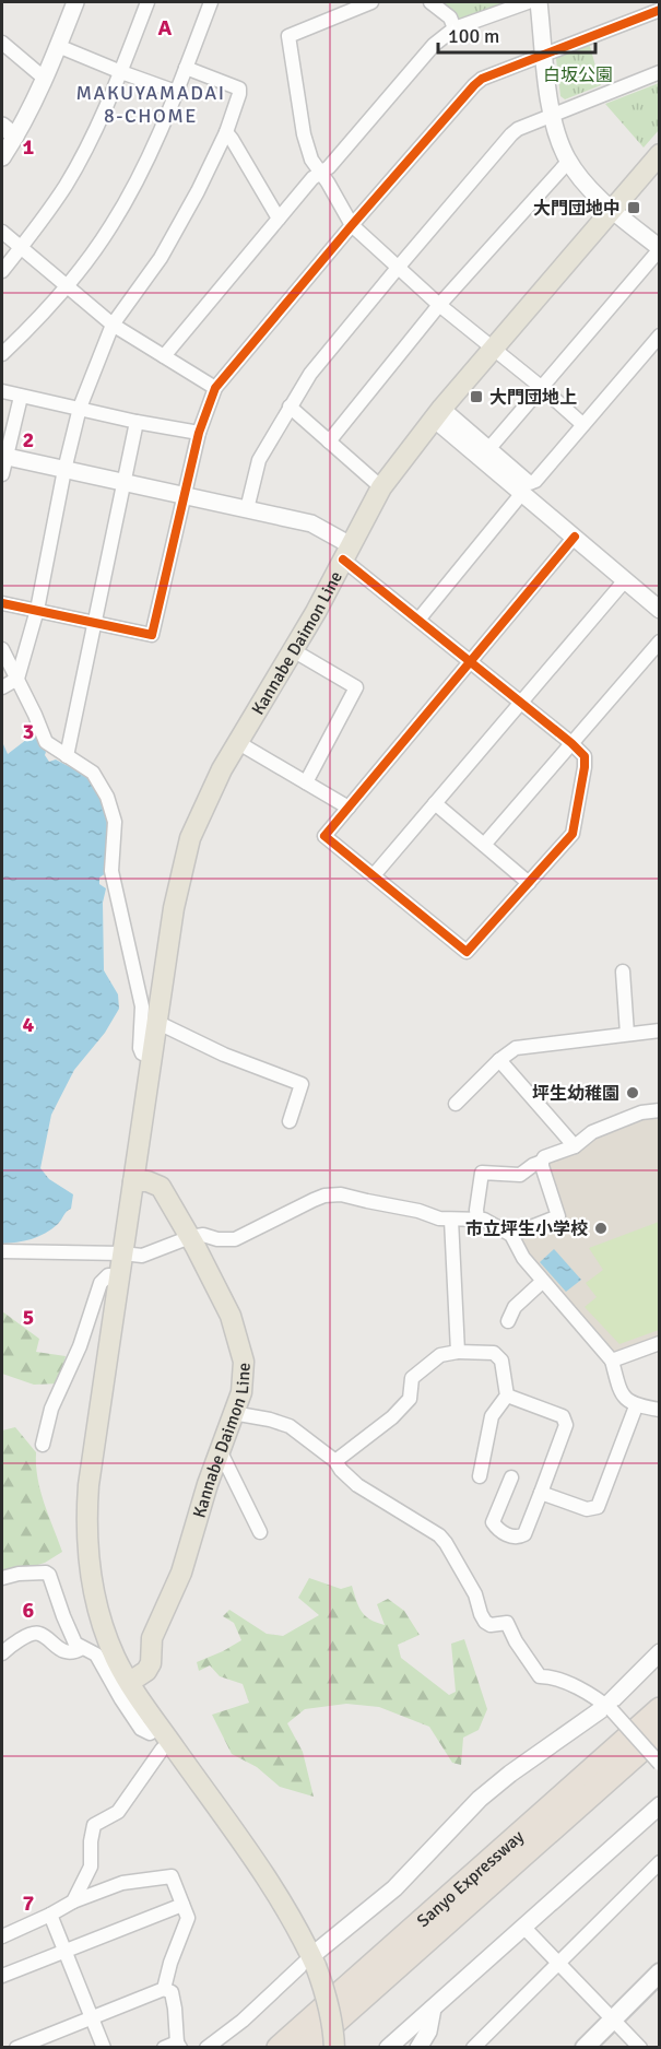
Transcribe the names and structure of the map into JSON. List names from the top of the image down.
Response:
{
  "streets": {
    "highway": ["Sanyo Expressway"],
    "main road": ["Kannabe Daimon Line"]
  },
  "districts": ["MAKUYAMADAI 8-CHOME"],
  "parks": ["白坂公園"],
  "places": {
    "transit": ["大門団地中", "大門団地上"],
    "other": ["坪生幼稚園", "市立坪生小学校"]
  },
  "scale_bar": "100 m",
  "grid": {
    "columns": ["A"],
    "rows": [
      "1",
      "2",
      "3",
      "4",
      "5",
      "6",
      "7"
    ]
  }
}
